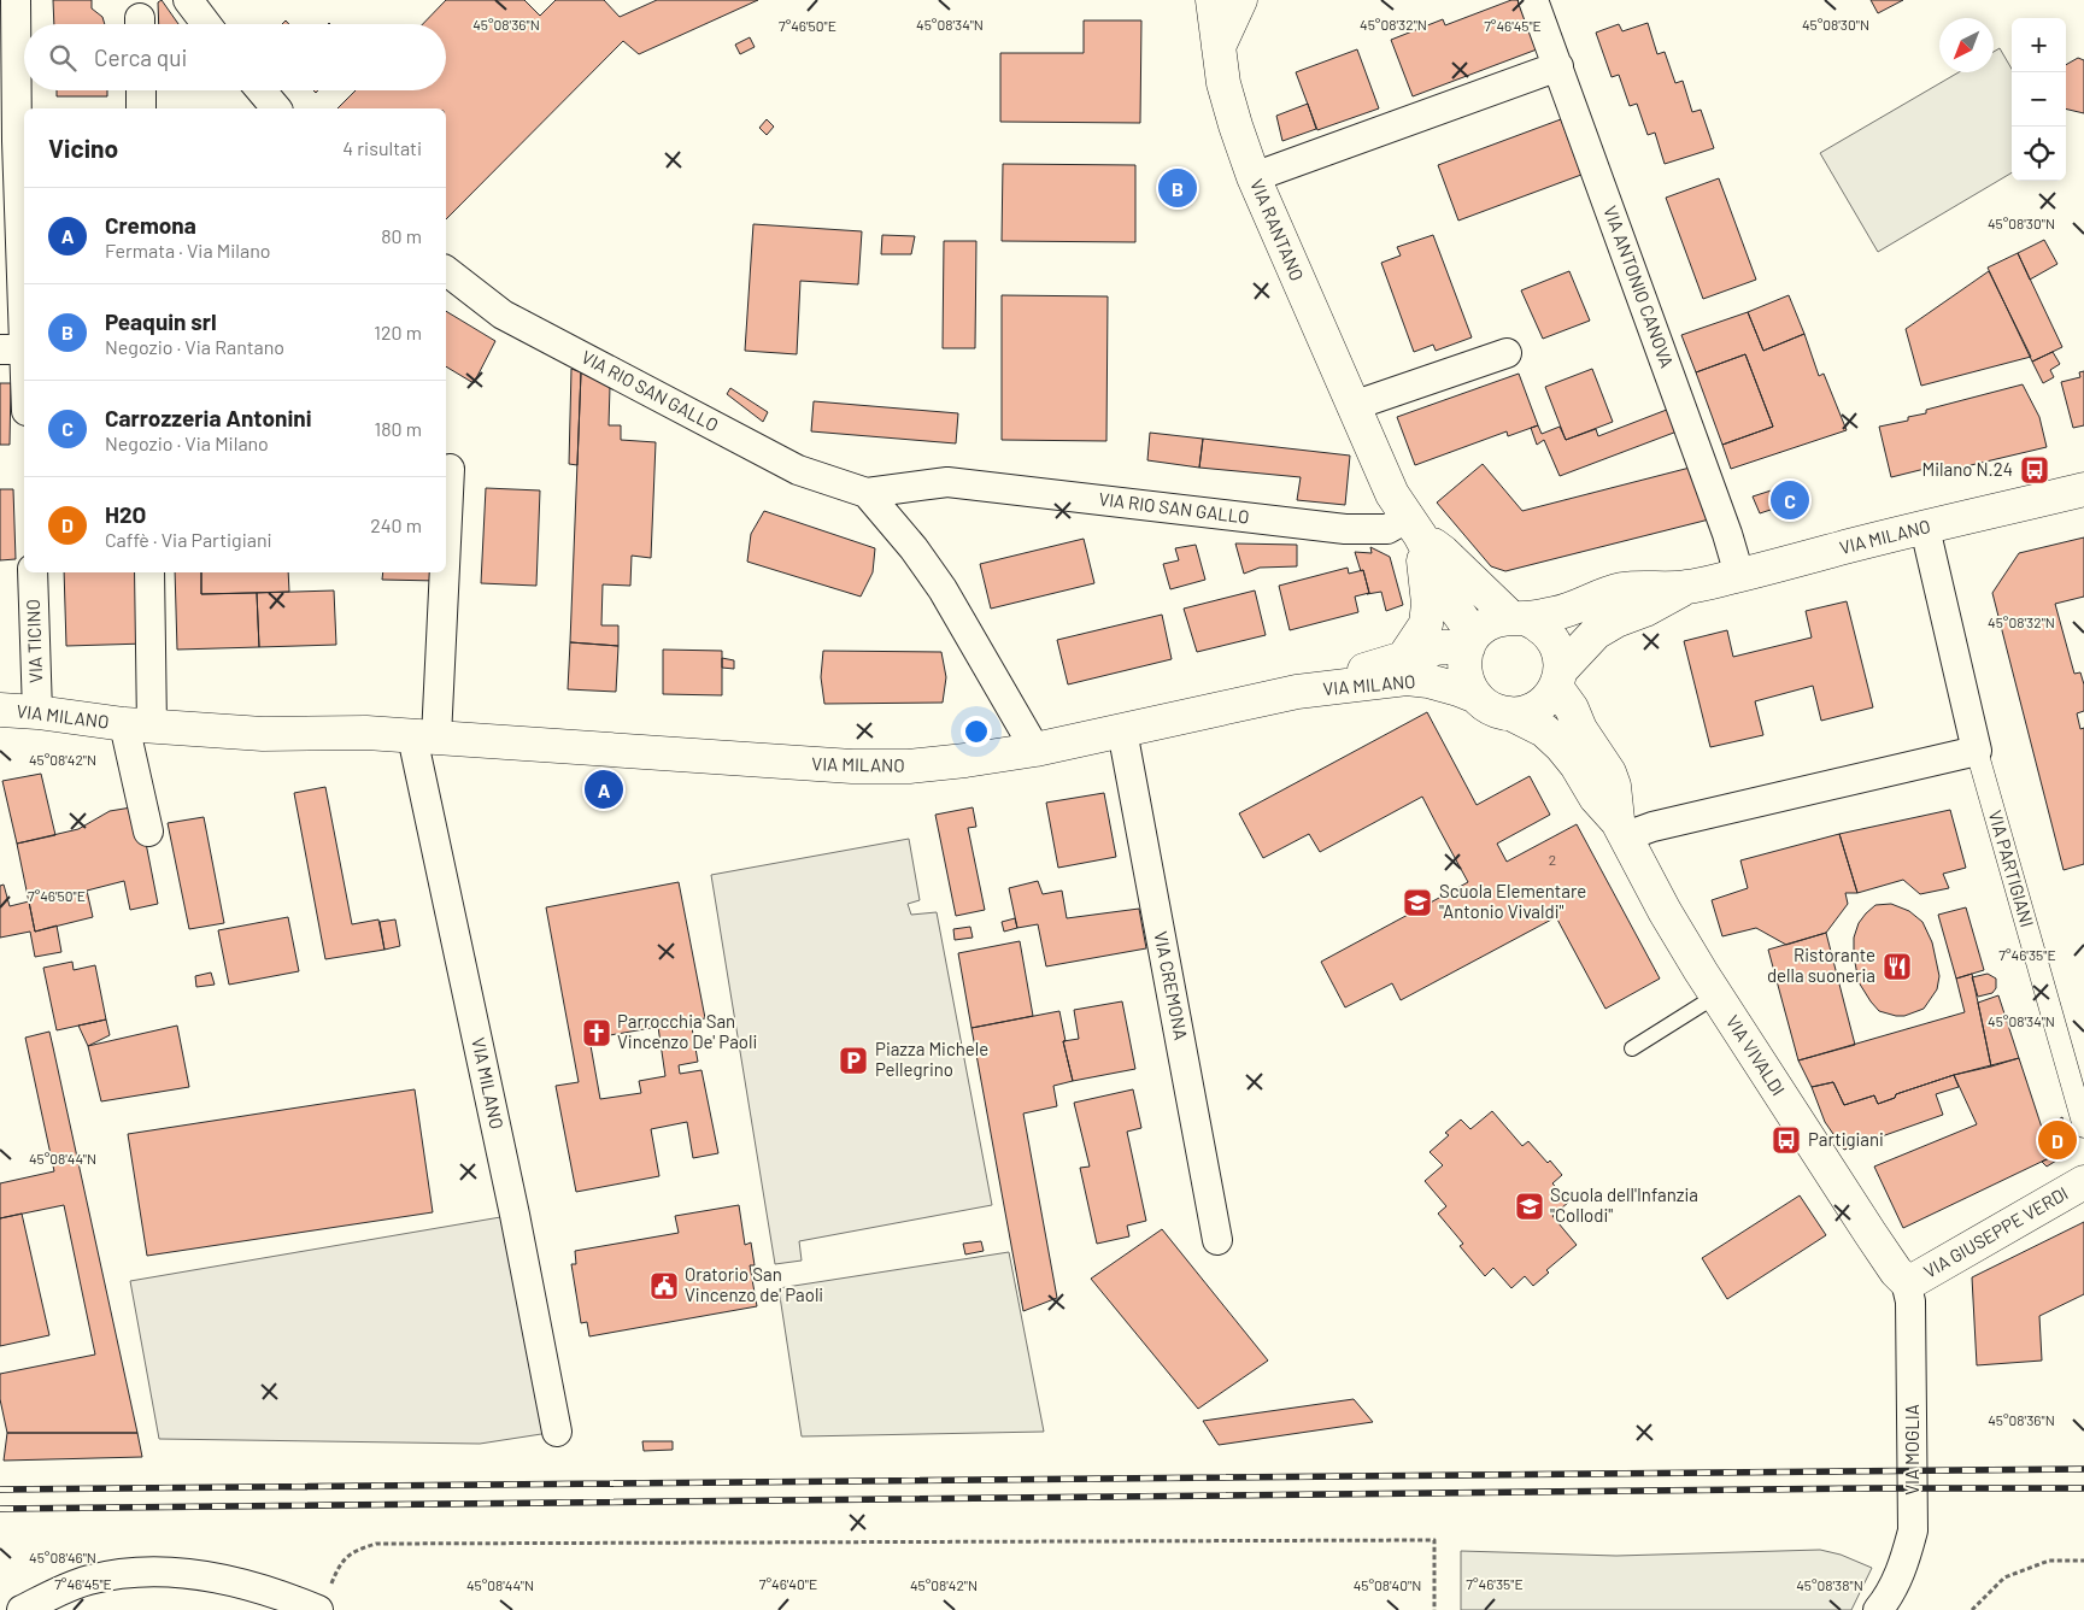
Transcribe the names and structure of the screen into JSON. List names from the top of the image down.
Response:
{
  "streets": {
    "street": [
      "VIA RANTANO",
      "VIA ANTONIO CANOVA",
      "VIA RIO SAN GALLO",
      "VIA MILANO",
      "VIA TICINO",
      "VIA PARTIGIANI",
      "VIA CREMONA",
      "VIA VIVALDI",
      "VIA GIUSEPPE VERDI",
      "VIA MOGLIA"
    ]
  },
  "crossings": [
    ["VIA RANTANO", "VIA RIO SAN GALLO"],
    ["VIA RANTANO", "VIA MILANO"],
    ["VIA RANTANO", "VIA VIVALDI"],
    ["VIA ANTONIO CANOVA", "VIA MILANO"],
    ["VIA MILANO", "VIA TICINO"],
    ["VIA MILANO", "VIA PARTIGIANI"],
    ["VIA MILANO", "VIA CREMONA"],
    ["VIA MILANO", "VIA VIVALDI"],
    ["VIA VIVALDI", "VIA GIUSEPPE VERDI"],
    ["VIA VIVALDI", "VIA MOGLIA"],
    ["VIA GIUSEPPE VERDI", "VIA MOGLIA"]
  ],
  "places": {
    "bus stop": ["Milano N.24", "Partigiani"],
    "school or university": ["Scuola Elementare \"Antonio Vivaldi\"", "Scuola dell'Infanzia \"Collodi\""],
    "restaurant": ["Ristorante della suoneria"],
    "church": ["Parrocchia San Vincenzo De' Paoli"],
    "parking": ["Piazza Michele Pellegrino"],
    "public building": ["Oratorio San Vincenzo de' Paoli"]
  },
  "house_numbers": ["2"],
  "north": "bottom left",
  "page": {
    "map_buttons": ["+", "−"],
    "search": "Cerca qui",
    "heading": ["Vicino", "4 risultati"],
    "pins": [
      "B",
      "C",
      "A",
      "D"
    ],
    "list": [
      {
        "mark": "A",
        "name": "Cremona",
        "note": "Fermata · Via Milano",
        "value": "80 m"
      },
      {
        "mark": "B",
        "name": "Peaquin srl",
        "note": "Negozio · Via Rantano",
        "value": "120 m"
      },
      {
        "mark": "C",
        "name": "Carrozzeria Antonini",
        "note": "Negozio · Via Milano",
        "value": "180 m"
      },
      {
        "mark": "D",
        "name": "H2O",
        "note": "Caffè · Via Partigiani",
        "value": "240 m"
      }
    ]
  },
  "coordinates": [
    "45°08'36\"N",
    "45°08'34\"N",
    "45°08'32\"N",
    "45°08'30\"N",
    "7°46'50\"E",
    "7°46'45\"E",
    "45°08'42\"N",
    "7°46'35\"E",
    "45°08'44\"N",
    "45°08'46\"N",
    "7°46'40\"E",
    "45°08'40\"N",
    "45°08'38\"N"
  ]
}
